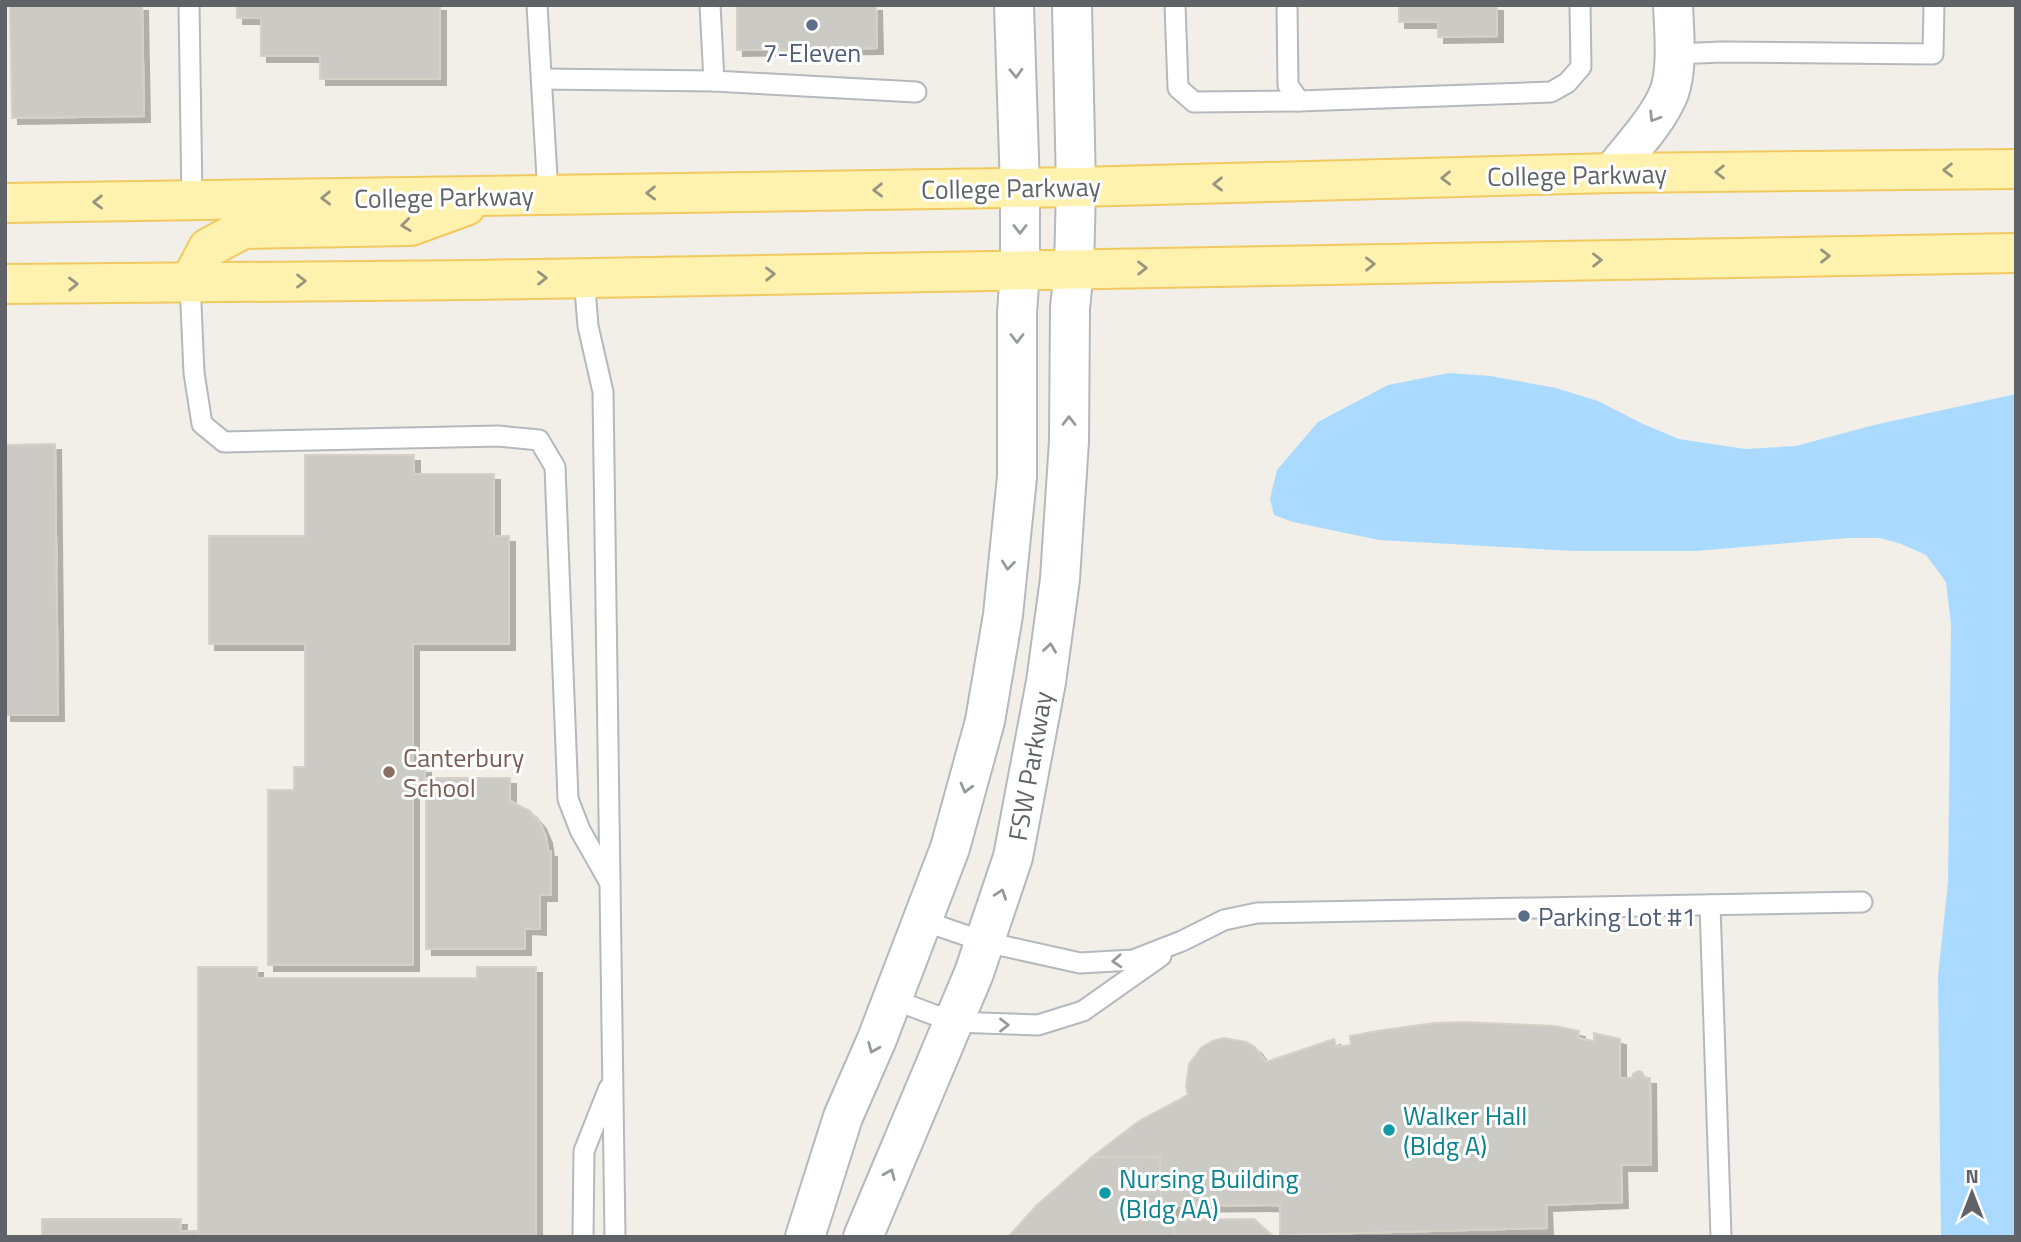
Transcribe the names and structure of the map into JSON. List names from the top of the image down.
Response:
{
  "streets": {
    "main road": ["College Parkway"],
    "street": ["FSW Parkway"]
  },
  "crossings": [
    ["College Parkway", "FSW Parkway"]
  ],
  "places": [
    "7-Eleven",
    "Canterbury School",
    "Parking Lot #1",
    "Walker Hall (Bldg A)",
    "Nursing Building (Bldg AA)"
  ],
  "north": "top"
}
